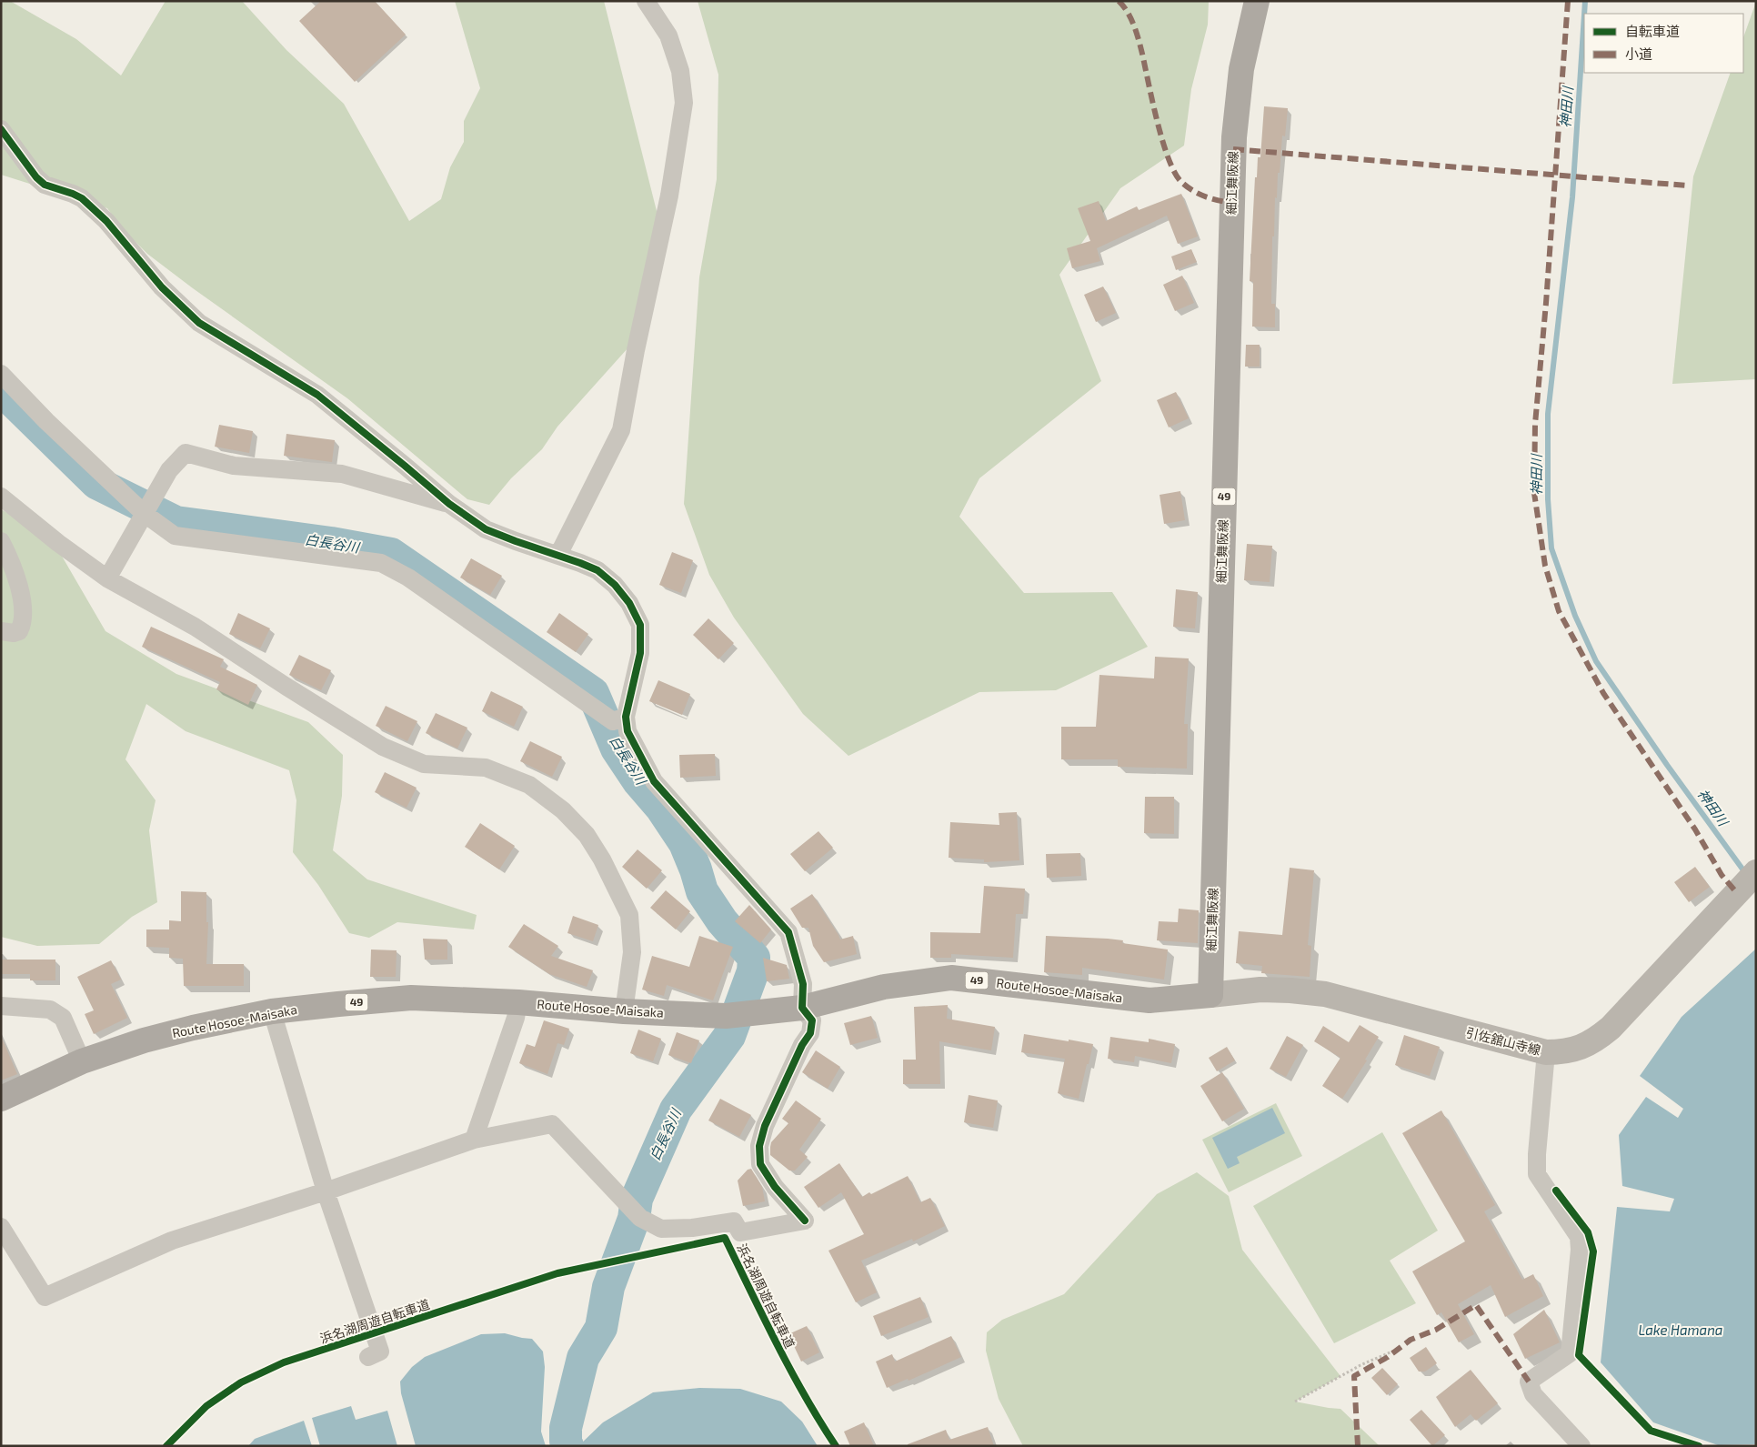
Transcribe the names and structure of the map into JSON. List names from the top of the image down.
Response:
{
  "streets": {
    "main road": [
      "細江舞阪線",
      "49",
      "Route Hosoe-Maisaka",
      "引佐舘山寺線"
    ],
    "cycle path": ["浜名湖周遊自転車道"]
  },
  "crossings": [
    ["細江舞阪線", "Route Hosoe-Maisaka"],
    ["細江舞阪線", "引佐舘山寺線"],
    ["Route Hosoe-Maisaka", "引佐舘山寺線"]
  ],
  "water": ["神田川", "白長谷川", "Lake Hamana"],
  "legend": ["自転車道", "小道"]
}
